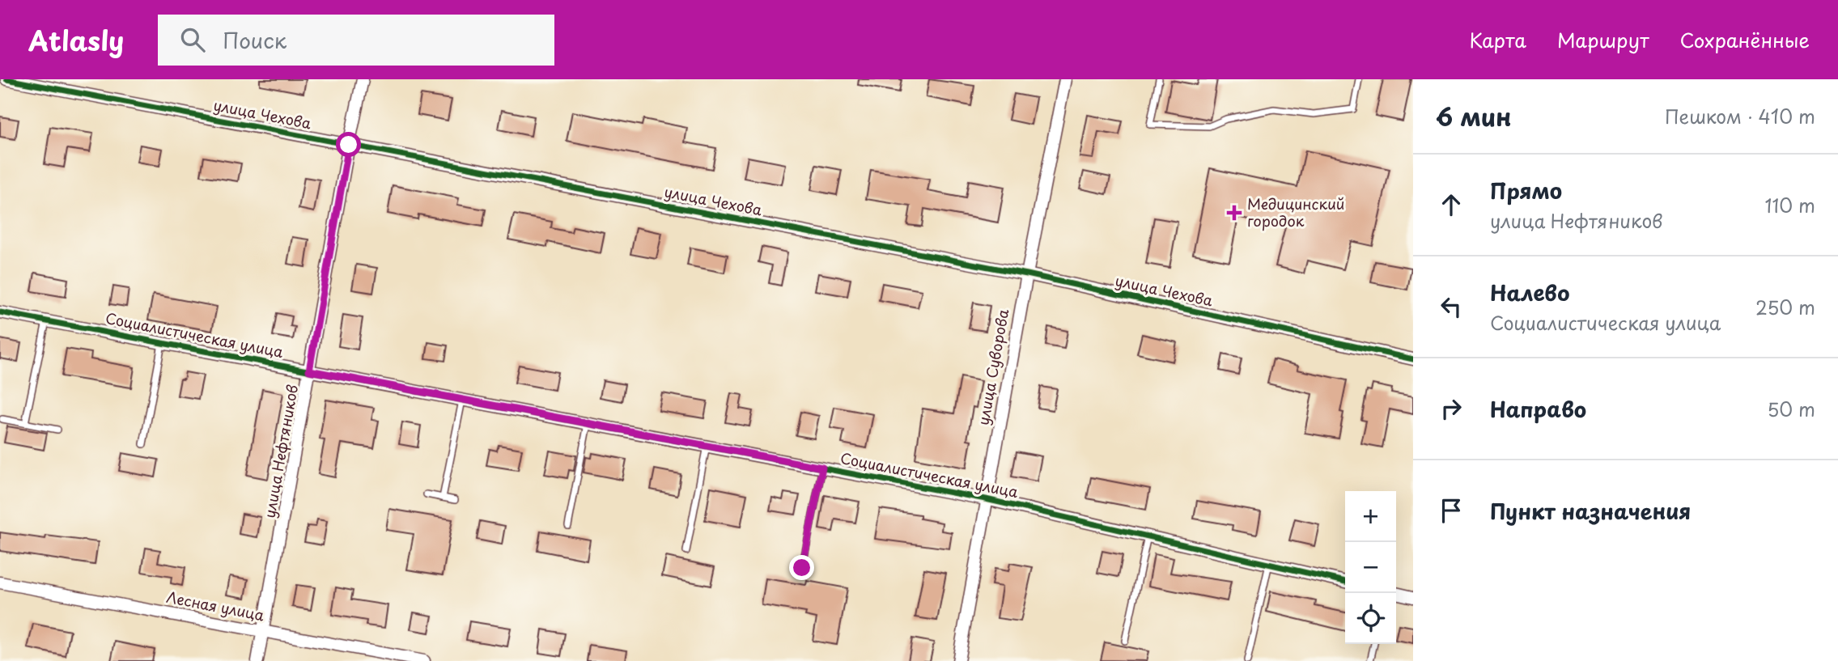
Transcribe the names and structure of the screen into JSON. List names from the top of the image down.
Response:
{
  "streets": {
    "street": [
      "улица Чехова",
      "Социалистическая улица",
      "улица Суворова",
      "улица Нефтяников",
      "Лесная улица"
    ]
  },
  "crossings": [
    ["улица Чехова", "улица Суворова"],
    ["улица Чехова", "улица Нефтяников"],
    ["Социалистическая улица", "улица Суворова"],
    ["Социалистическая улица", "улица Нефтяников"],
    ["улица Нефтяников", "Лесная улица"]
  ],
  "places": {
    "health": ["Медицинский городок"]
  },
  "page": {
    "header": "Atlasly",
    "search": "Поиск",
    "nav": ["Карта", "Маршрут", "Сохранённые"],
    "heading": ["6 мин", "Пешком · 410 m"],
    "list": [
      ["Прямо", "улица Нефтяников", "110 m"],
      ["Налево", "Социалистическая улица", "250 m"],
      ["Направо", "50 m"],
      "Пункт назначения"
    ],
    "map_buttons": ["+", "−"]
  }
}
